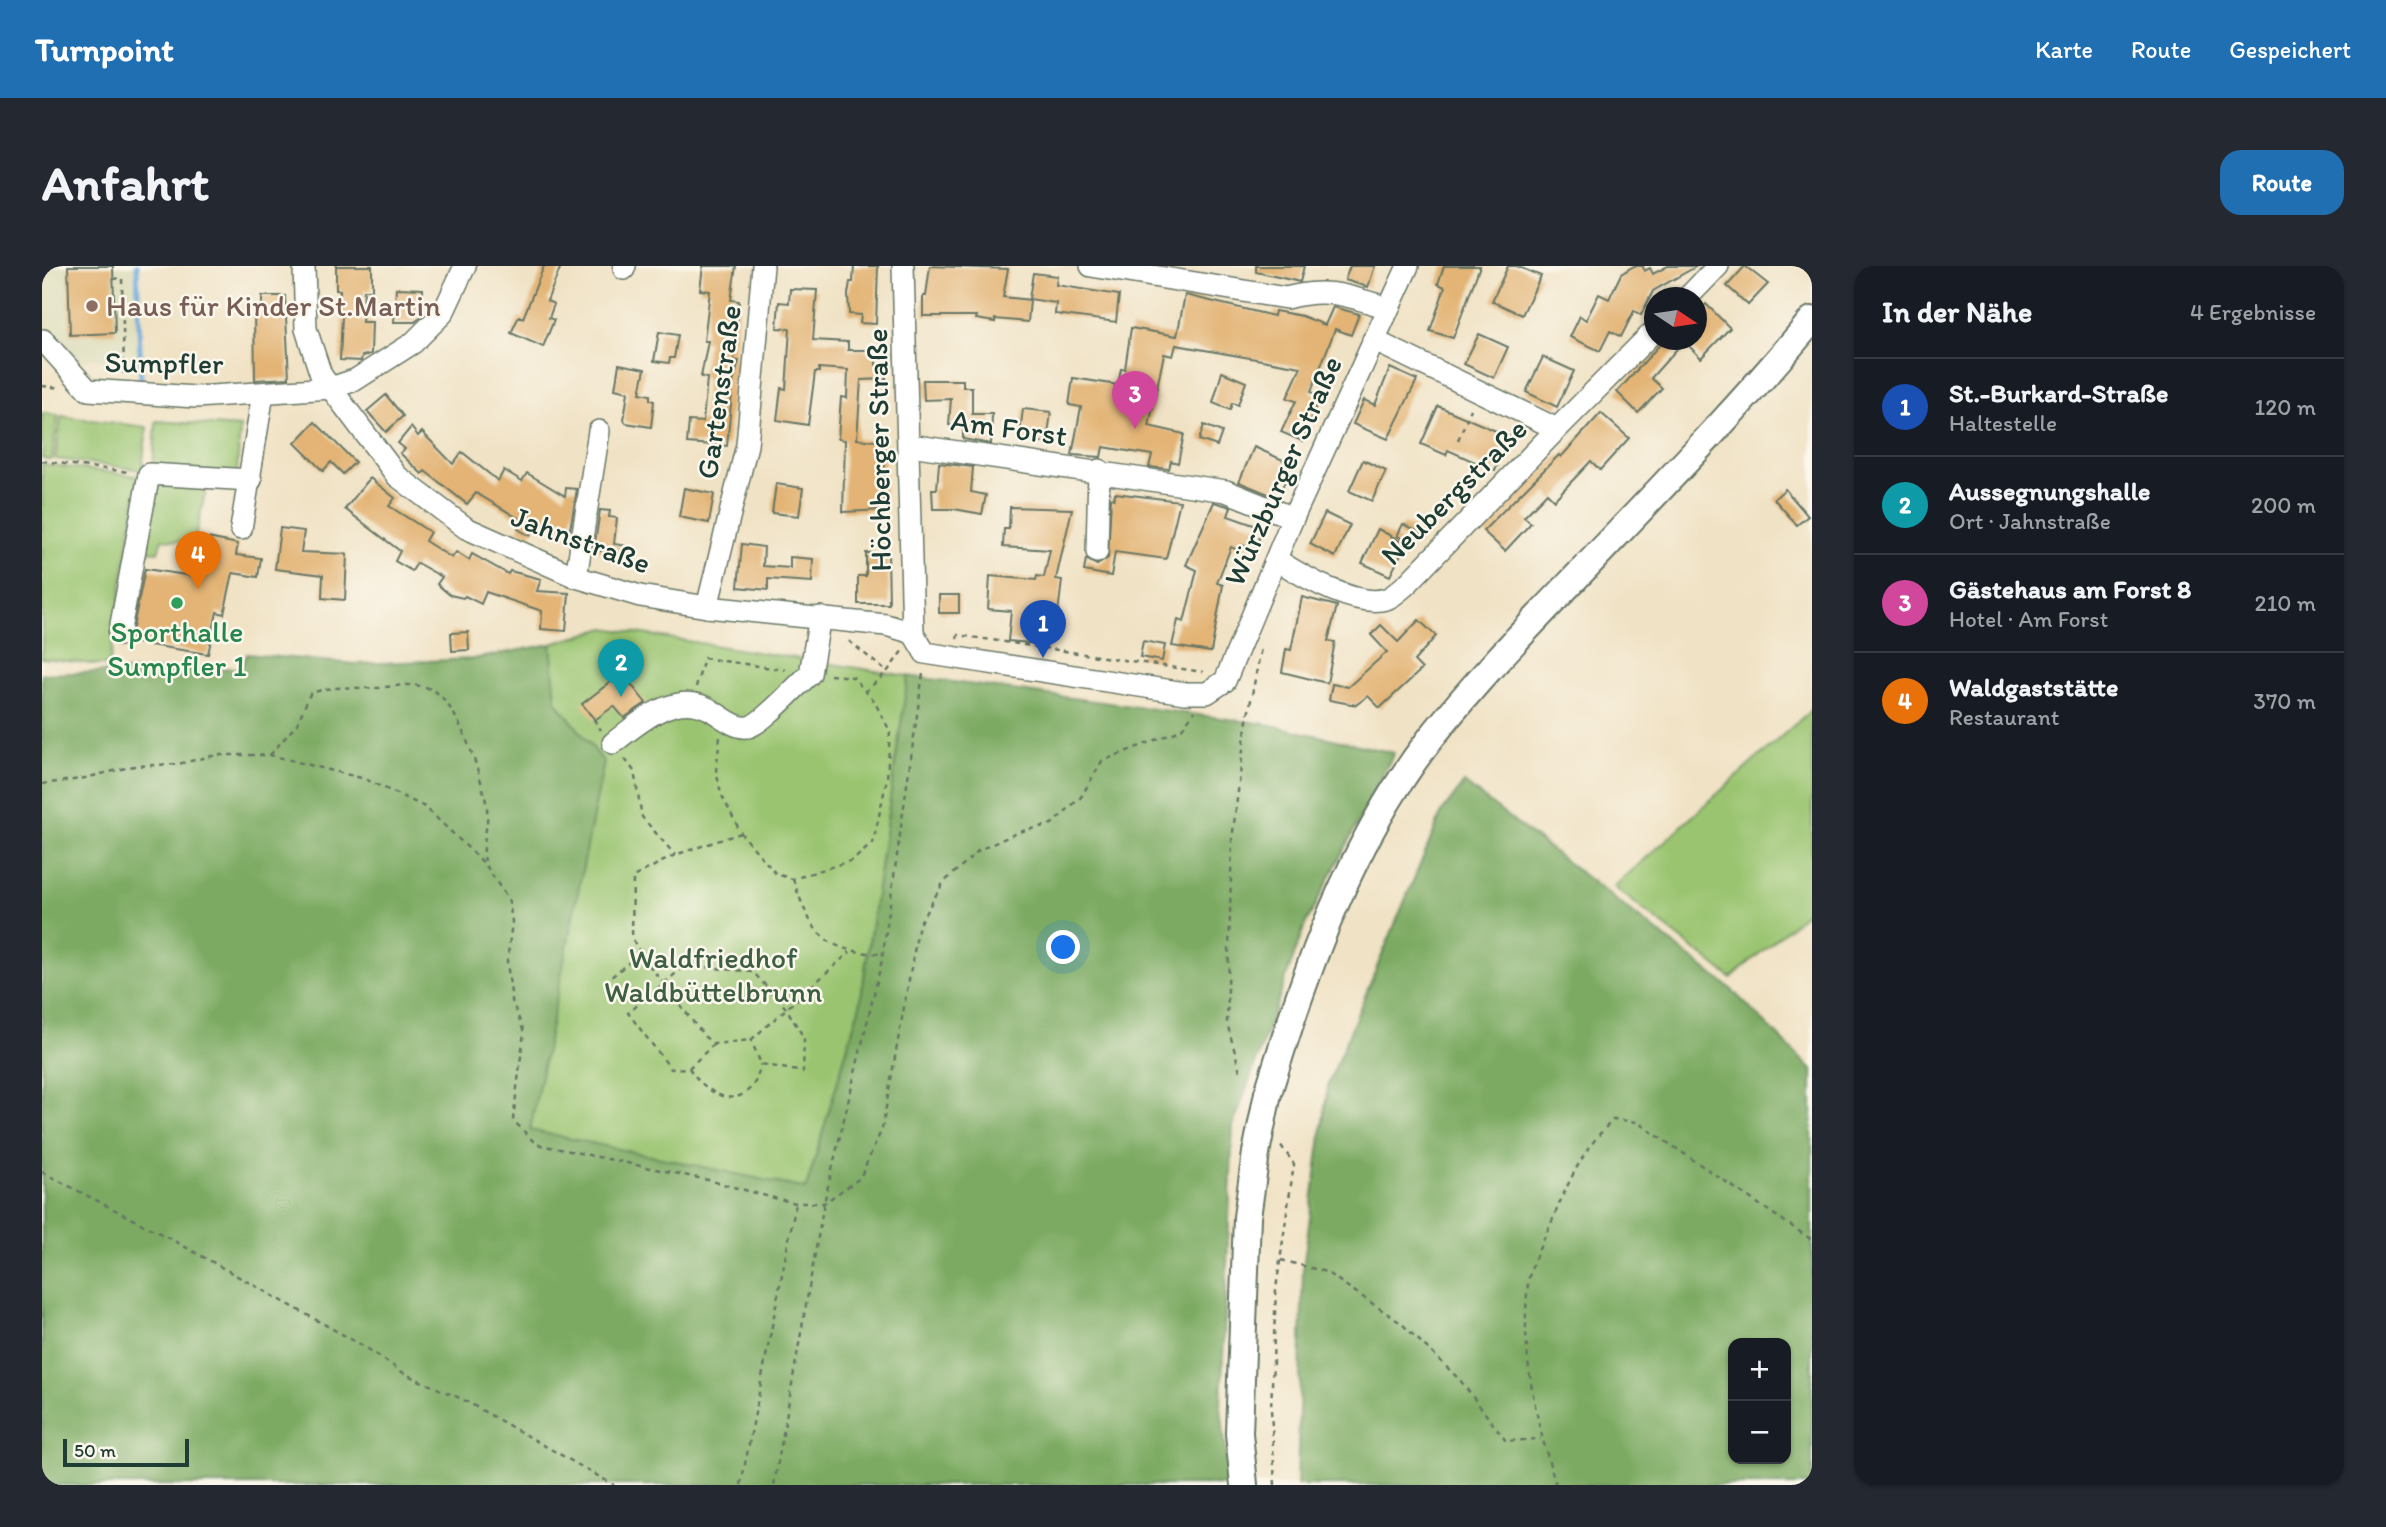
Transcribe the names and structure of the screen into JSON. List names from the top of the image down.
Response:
{
  "streets": {
    "street": [
      "Sumpfler",
      "Gartenstraße",
      "Am Forst",
      "Höchberger Straße",
      "Würzburger Straße",
      "Neubergstraße",
      "Jahnstraße"
    ]
  },
  "crossings": [
    ["Sumpfler", "Jahnstraße"],
    ["Gartenstraße", "Jahnstraße"],
    ["Am Forst", "Höchberger Straße"],
    ["Am Forst", "Würzburger Straße"],
    ["Höchberger Straße", "Jahnstraße"],
    ["Würzburger Straße", "Neubergstraße"]
  ],
  "parks": ["Waldfriedhof Waldbüttelbrunn"],
  "places": ["Haus für Kinder St.Martin", "Sporthalle Sumpfler 1"],
  "scale_bar": "50 m",
  "north": "right",
  "page": {
    "header": "Turnpoint",
    "nav": ["Karte", "Route", "Gespeichert"],
    "buttons": "Route",
    "title": "Anfahrt",
    "heading": ["In der Nähe", "4 Ergebnisse"],
    "list": [
      {
        "mark": "1",
        "name": "St.-Burkard-Straße",
        "note": "Haltestelle",
        "value": "120 m"
      },
      {
        "mark": "2",
        "name": "Aussegnungshalle",
        "note": "Ort · Jahnstraße",
        "value": "200 m"
      },
      {
        "mark": "3",
        "name": "Gästehaus am Forst 8",
        "note": "Hotel · Am Forst",
        "value": "210 m"
      },
      {
        "mark": "4",
        "name": "Waldgaststätte",
        "note": "Restaurant",
        "value": "370 m"
      }
    ],
    "pins": [
      "3",
      "4",
      "1",
      "2"
    ],
    "map_buttons": ["+", "−"],
    "scale": "50 m"
  }
}
